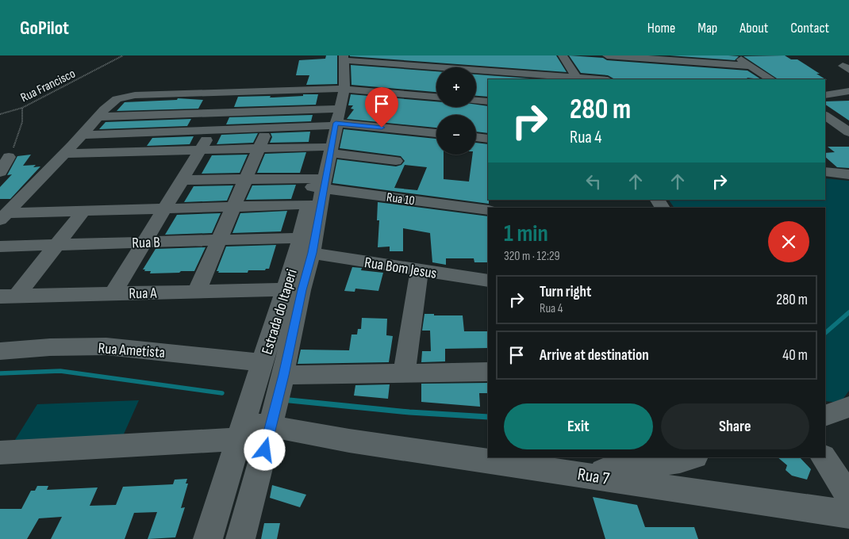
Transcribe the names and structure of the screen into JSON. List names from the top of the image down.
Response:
{
  "streets": {
    "street": [
      "Rua 10",
      "Rua B",
      "Rua Bom Jesus",
      "Rua A",
      "Estrada do Itaperi",
      "Rua Ametista",
      "Rua 7"
    ],
    "path": ["Rua Francisco"]
  },
  "crossings": [
    ["Rua 10", "Estrada do Itaperi"],
    ["Rua Bom Jesus", "Estrada do Itaperi"],
    ["Rua A", "Estrada do Itaperi"],
    ["Estrada do Itaperi", "Rua Ametista"],
    ["Estrada do Itaperi", "Rua 7"]
  ],
  "page": {
    "header": "GoPilot",
    "nav": [
      "Home",
      "Map",
      "About",
      "Contact"
    ],
    "map_buttons": ["+", "−"],
    "turn": ["280 m", "Rua 4"],
    "heading": ["1 min", "320 m · 12:29"],
    "list": [
      {
        "name": "Turn right",
        "note": "Rua 4",
        "value": "280 m"
      },
      {
        "name": "Arrive at destination",
        "value": "40 m"
      }
    ],
    "buttons": ["Exit", "Share"]
  }
}
